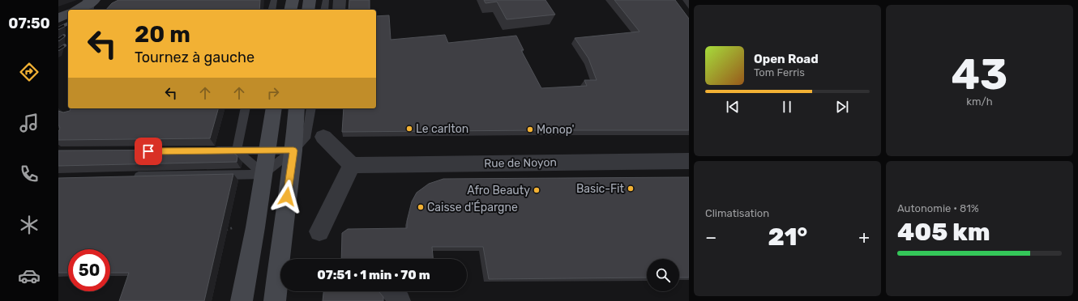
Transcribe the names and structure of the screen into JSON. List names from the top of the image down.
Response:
{
  "streets": {
    "street": ["Rue de Noyon"]
  },
  "places": [
    "Le carlton",
    "Monop'",
    "Basic-Fit",
    "Afro Beauty",
    "Caisse d'Épargne"
  ],
  "page": {
    "tabs": "07:50",
    "tile": [
      ["43", "km/h"],
      "Climatisation",
      ["Autonomie · 81%", "405 km"]
    ],
    "turn": ["20 m", "Tournez à gauche"],
    "song": ["Open Road", "Tom Ferris"],
    "heat": ["−", "21°", "+"],
    "limit": "50",
    "trip": "07:51 · 1 min · 70 m"
  }
}
